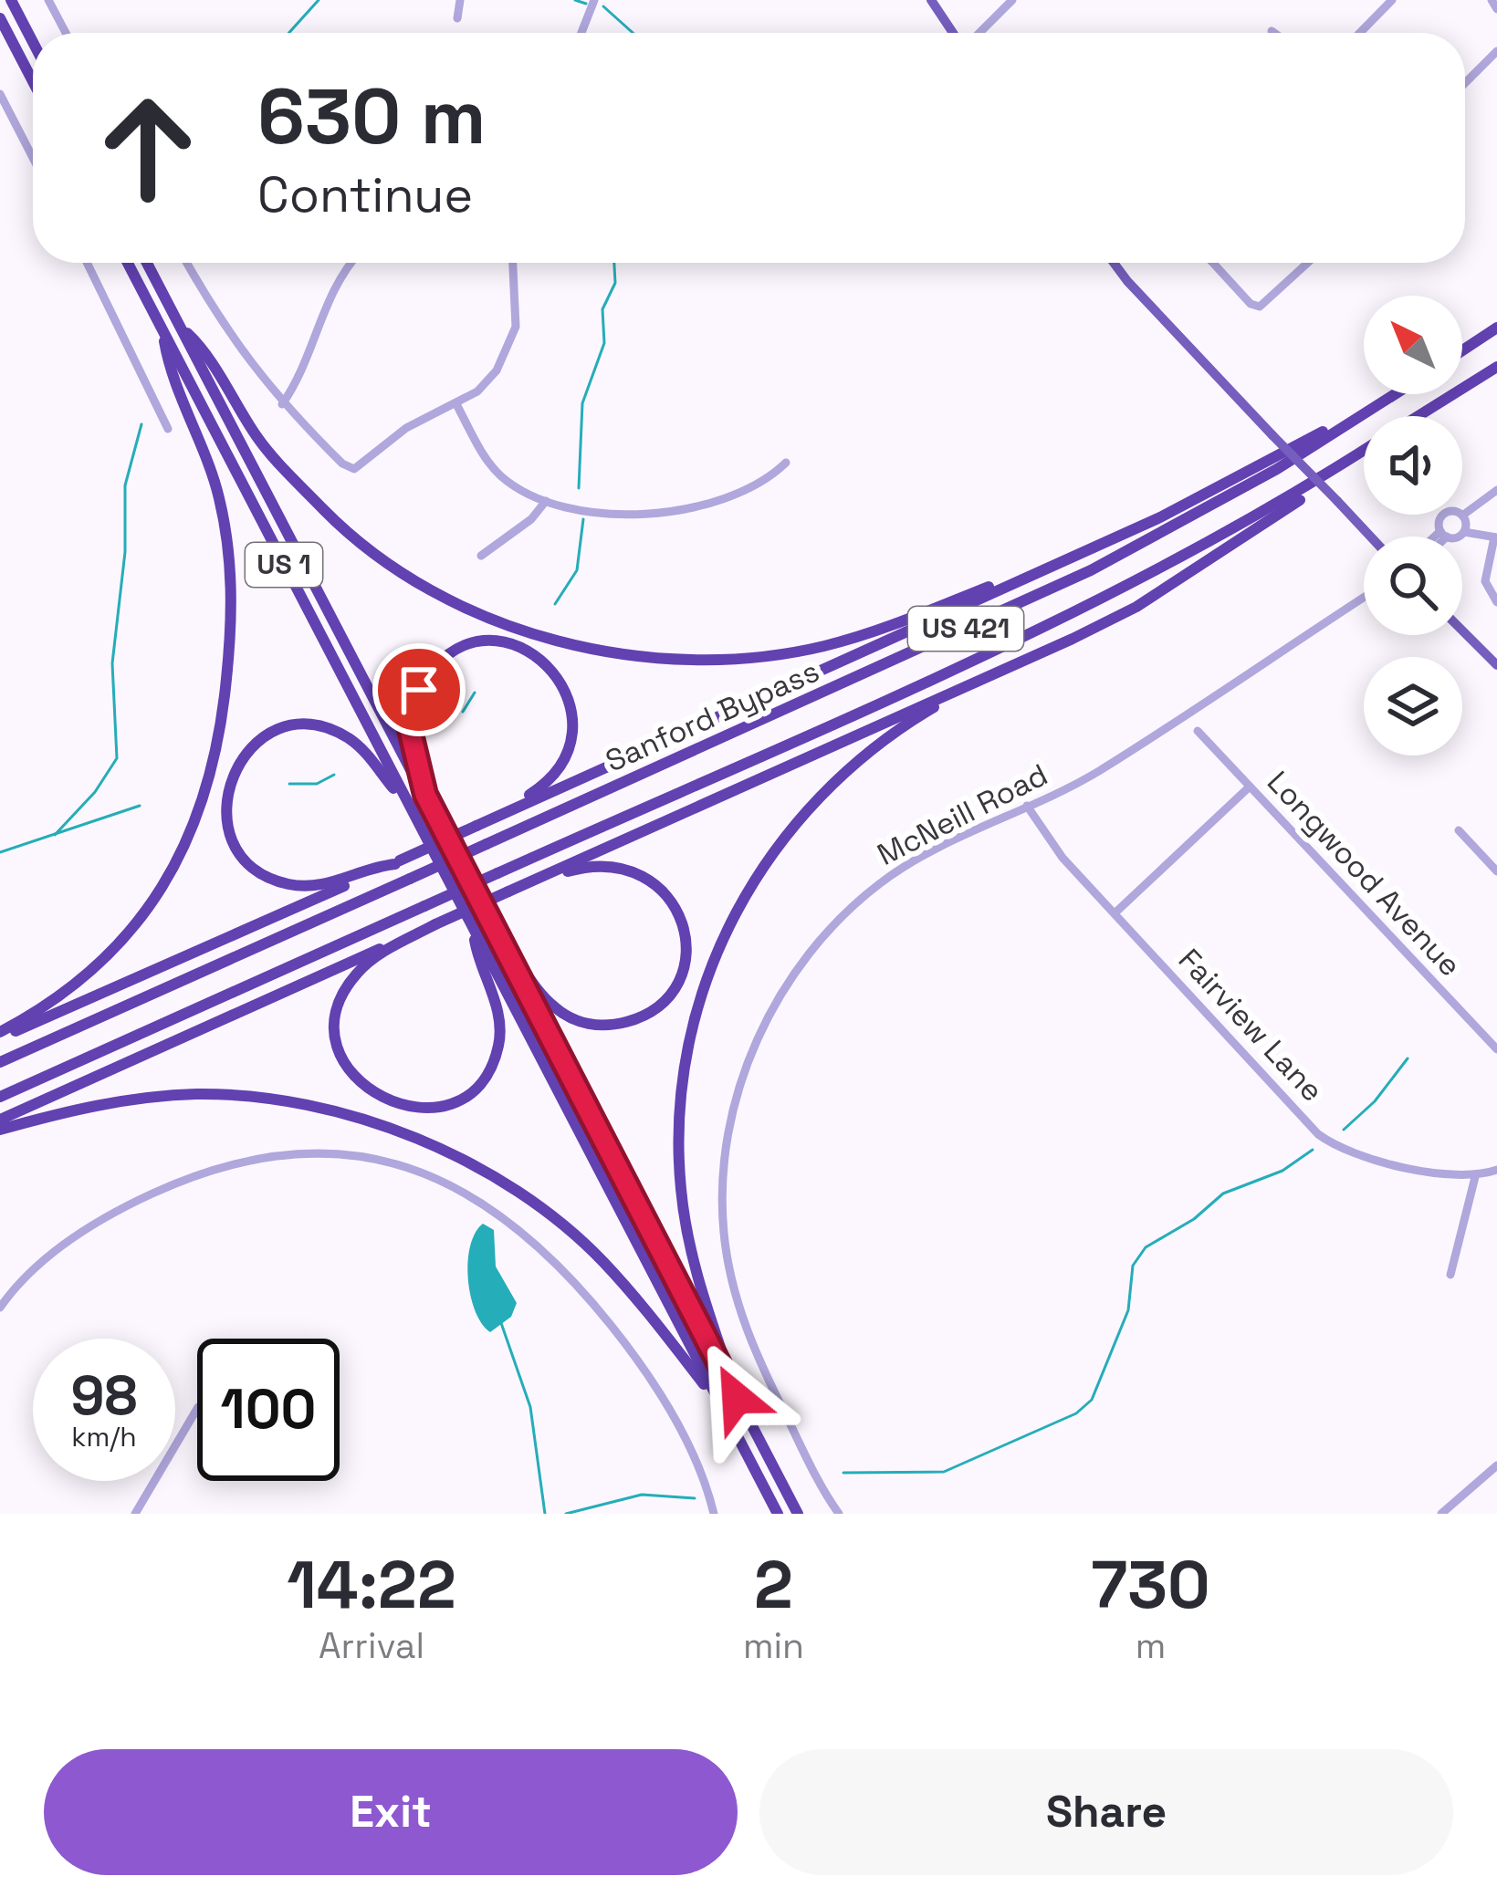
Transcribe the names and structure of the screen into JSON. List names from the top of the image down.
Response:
{
  "streets": {
    "highway": ["US 1", "US 421", "Sanford Bypass"],
    "street": ["McNeill Road", "Longwood Avenue", "Fairview Lane"]
  },
  "crossings": [
    ["McNeill Road", "Fairview Lane"]
  ],
  "north": "top left",
  "page": {
    "turn": ["630 m", "Continue"],
    "speed": "98 km/h",
    "limit": "100",
    "eta": [
      "14:22",
      "Arrival",
      "2",
      "min",
      "730",
      "m"
    ],
    "buttons": ["Exit", "Share"]
  }
}
